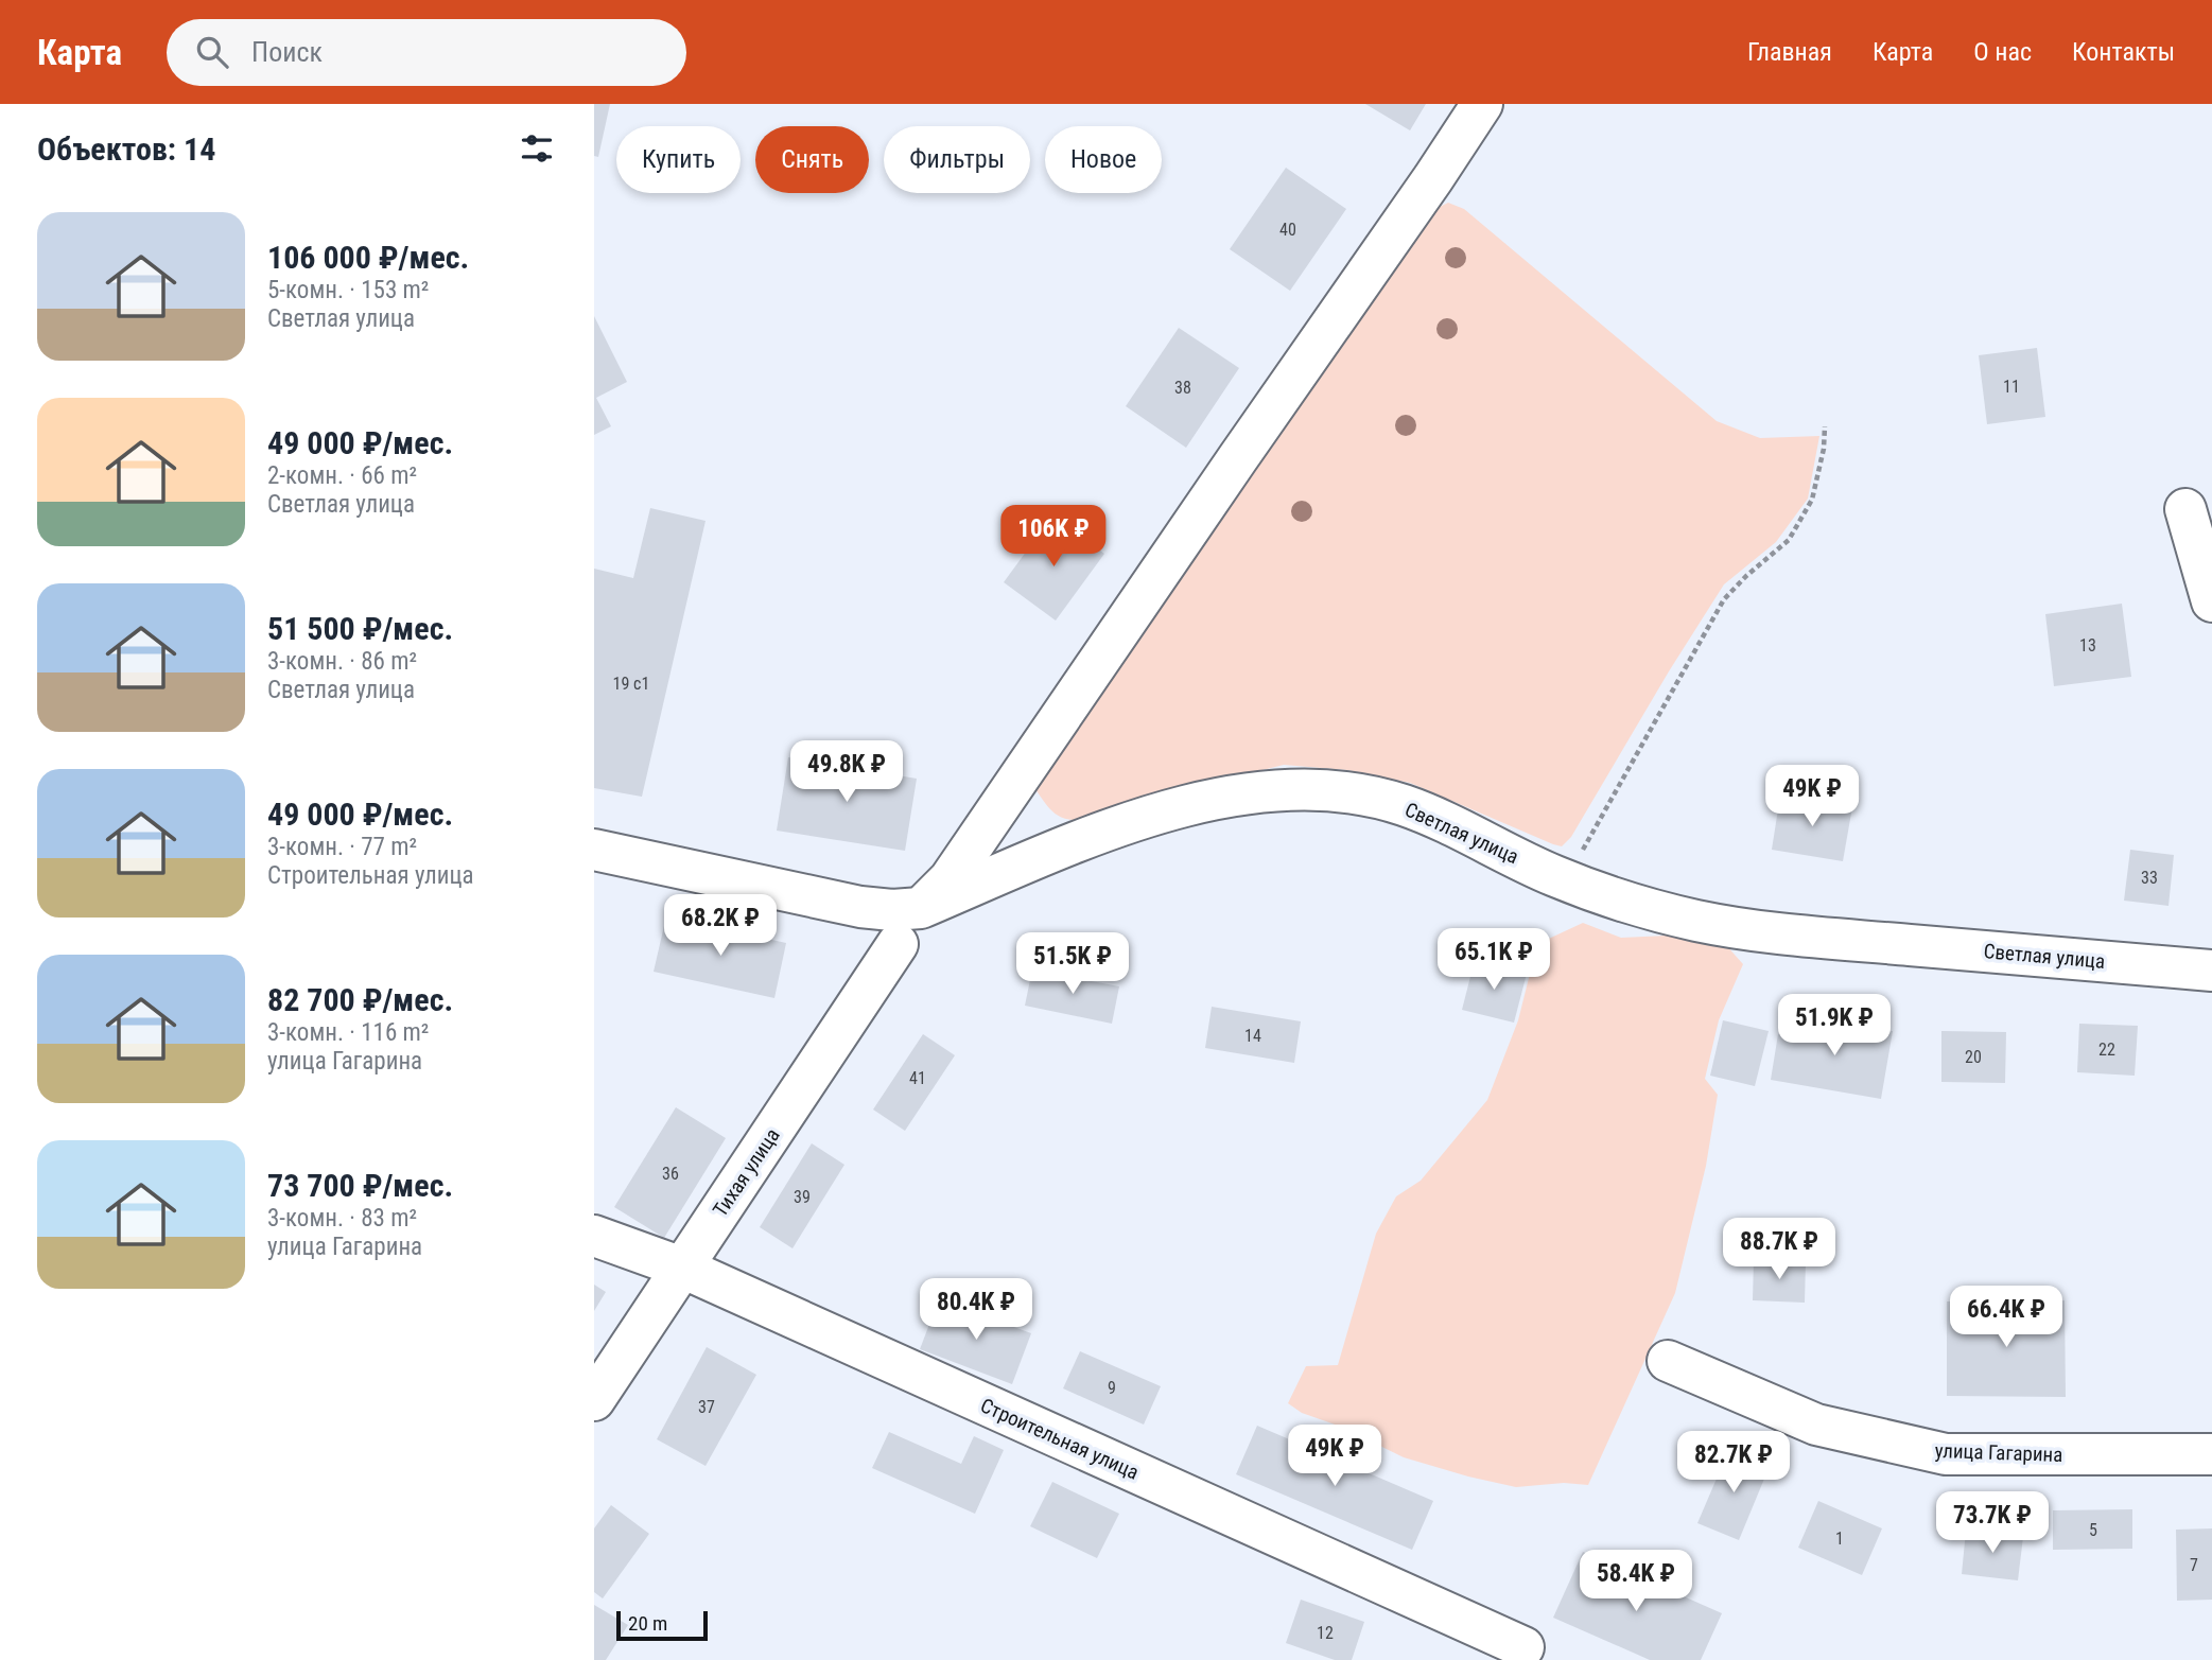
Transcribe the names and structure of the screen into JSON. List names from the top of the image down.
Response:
{
  "streets": {
    "street": [
      "Светлая улица",
      "Тихая улица",
      "Строительная улица",
      "улица Гагарина"
    ]
  },
  "crossings": [
    ["Тихая улица", "Строительная улица"]
  ],
  "house_numbers": [
    "40",
    "11",
    "38",
    "13",
    "19 с1",
    "33",
    "14",
    "22",
    "20",
    "41",
    "36",
    "39",
    "9",
    "37",
    "5",
    "1",
    "7",
    "12"
  ],
  "scale_bar": "20 m",
  "page": {
    "header": "Карта",
    "search": "Поиск",
    "nav": [
      "Главная",
      "Карта",
      "О нас",
      "Контакты"
    ],
    "heading": "Объектов: 14",
    "chip": [
      "Купить",
      "Снять",
      "Фильтры",
      "Новое"
    ],
    "list": [
      {
        "name": "106 000 ₽/мес.",
        "note": "5-комн. · 153 m² · Светлая улица"
      },
      {
        "name": "49 000 ₽/мес.",
        "note": "2-комн. · 66 m² · Светлая улица"
      },
      {
        "name": "51 500 ₽/мес.",
        "note": "3-комн. · 86 m² · Светлая улица"
      },
      {
        "name": "49 000 ₽/мес.",
        "note": "3-комн. · 77 m² · Строительная улица"
      },
      {
        "name": "82 700 ₽/мес.",
        "note": "3-комн. · 116 m² · улица Гагарина"
      },
      {
        "name": "73 700 ₽/мес.",
        "note": "3-комн. · 83 m² · улица Гагарина"
      }
    ],
    "price": [
      "106K ₽",
      "49.8K ₽",
      "49K ₽",
      "68.2K ₽",
      "65.1K ₽",
      "51.5K ₽",
      "51.9K ₽",
      "88.7K ₽",
      "80.4K ₽",
      "66.4K ₽",
      "49K ₽",
      "82.7K ₽",
      "73.7K ₽",
      "58.4K ₽"
    ],
    "scale": "20 m"
  }
}
